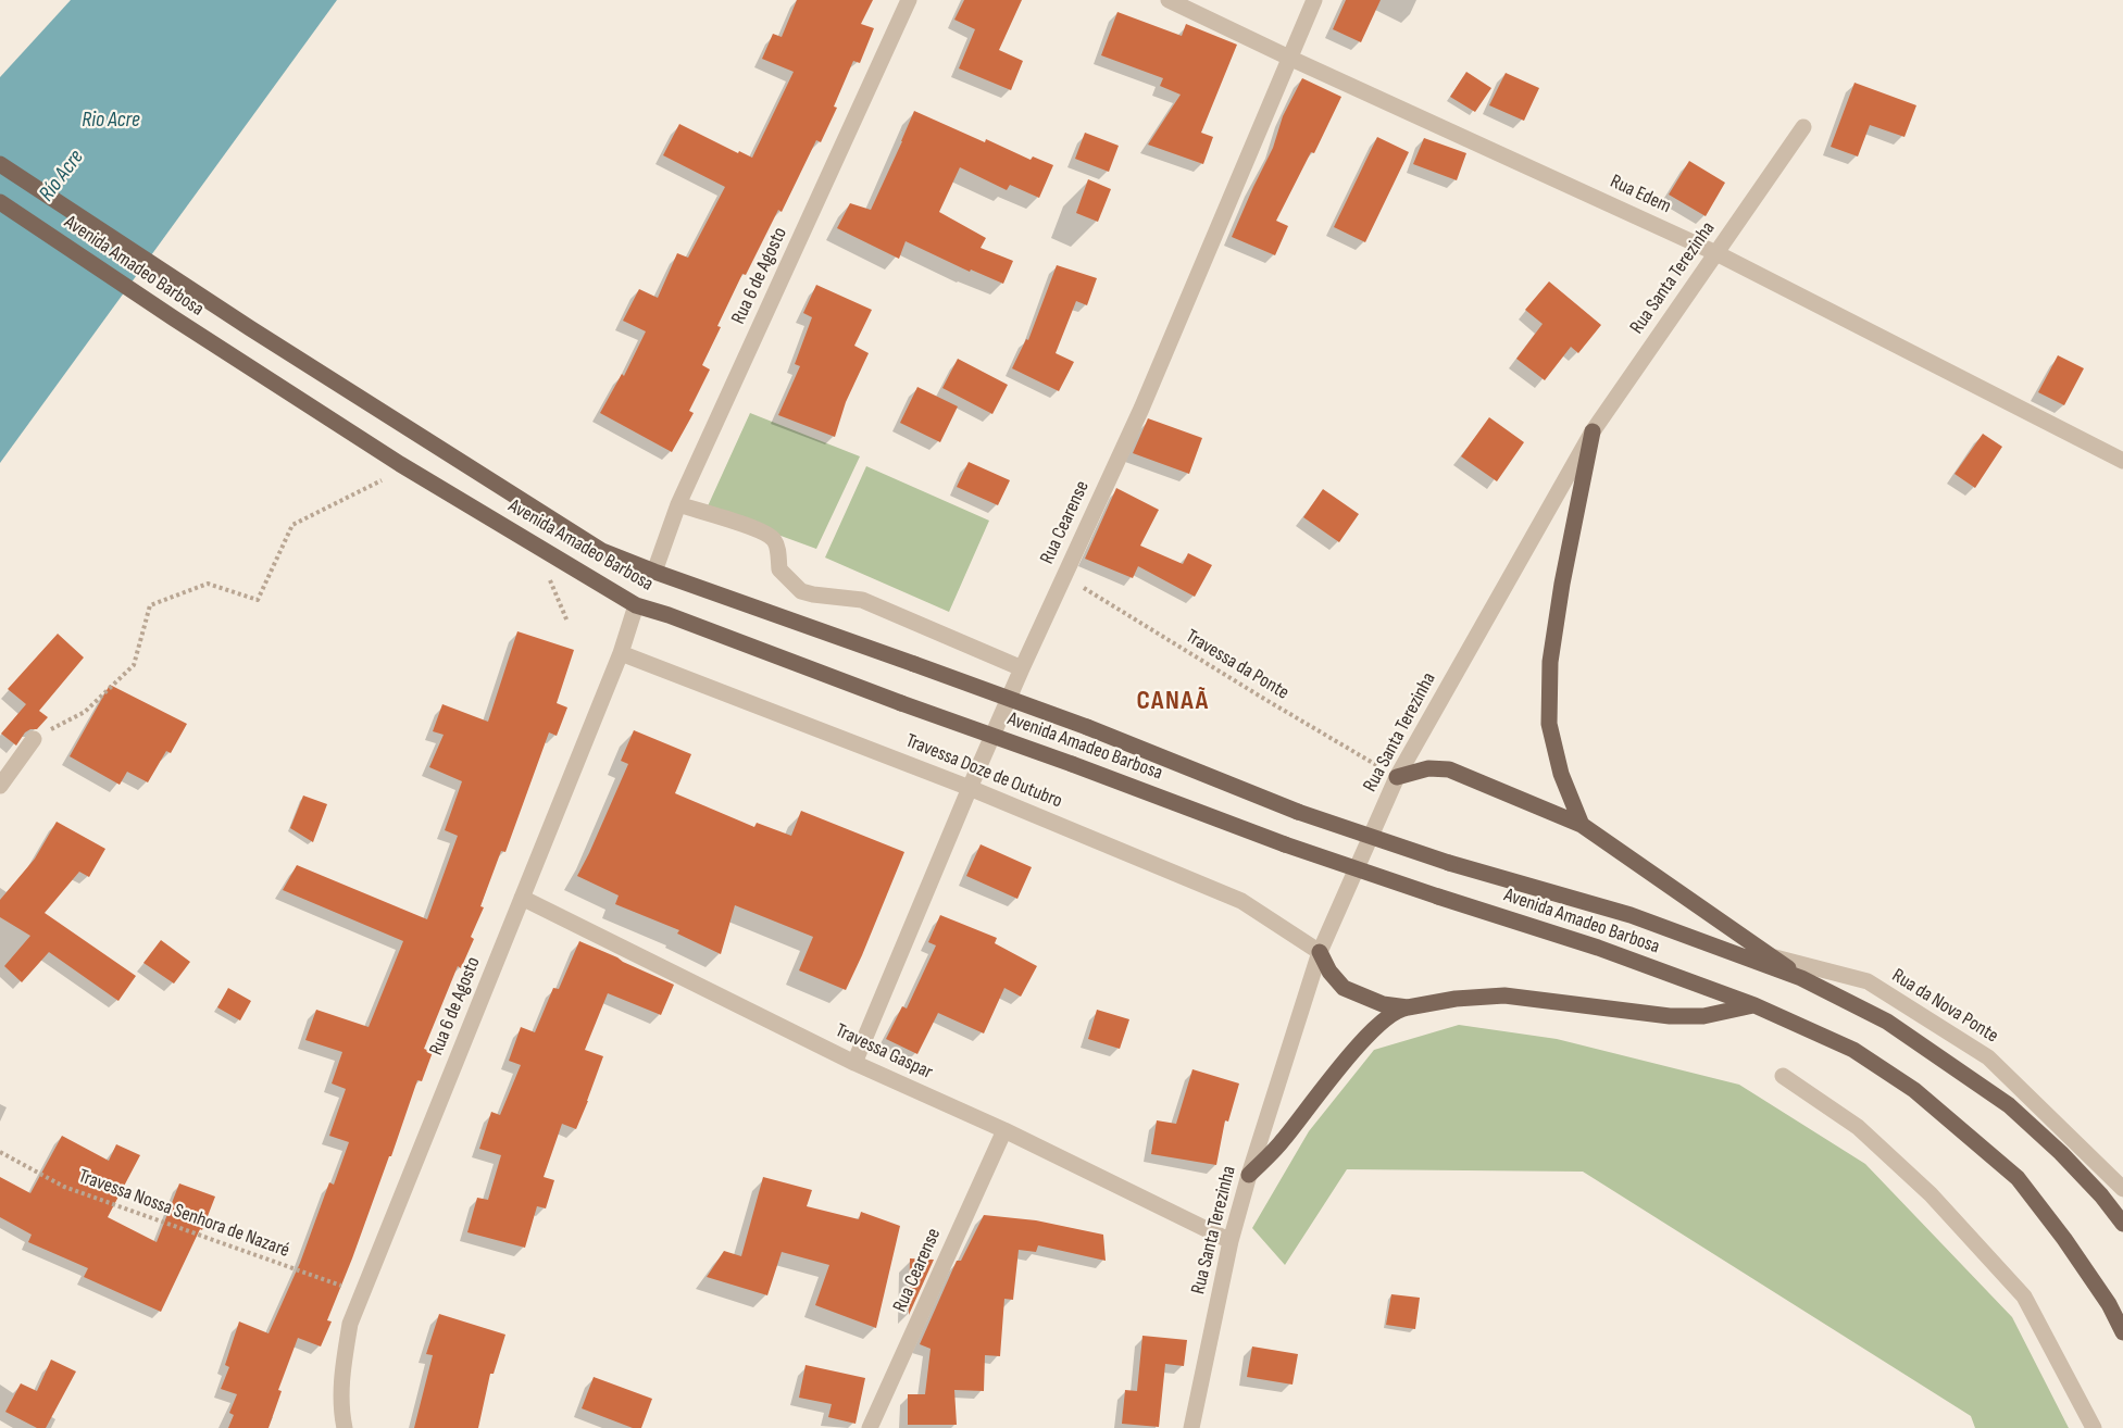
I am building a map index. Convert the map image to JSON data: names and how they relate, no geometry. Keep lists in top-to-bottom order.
{
  "streets": {
    "main road": ["Avenida Amadeo Barbosa"],
    "street": [
      "Rua Edem",
      "Rua 6 de Agosto",
      "Rua Santa Terezinha",
      "Rua Cearense",
      "Travessa Doze de Outubro",
      "Rua da Nova Ponte",
      "Travessa Gaspar"
    ],
    "path": ["Travessa da Ponte", "Travessa Nossa Senhora de Nazaré"]
  },
  "crossings": [
    ["Rua Edem", "Rua Santa Terezinha"],
    ["Rua Edem", "Rua Cearense"],
    ["Avenida Amadeo Barbosa", "Rua 6 de Agosto"],
    ["Rua 6 de Agosto", "Travessa Doze de Outubro"],
    ["Rua 6 de Agosto", "Travessa Gaspar"],
    ["Rua 6 de Agosto", "Travessa Nossa Senhora de Nazaré"],
    ["Rua Santa Terezinha", "Travessa da Ponte"],
    ["Rua Santa Terezinha", "Travessa Doze de Outubro"],
    ["Rua Santa Terezinha", "Travessa Gaspar"],
    ["Rua Cearense", "Travessa da Ponte"],
    ["Rua Cearense", "Travessa Doze de Outubro"],
    ["Rua Cearense", "Travessa Gaspar"]
  ],
  "districts": ["CANAÃ"],
  "water": ["Rio Acre", "Río Acre"]
}
